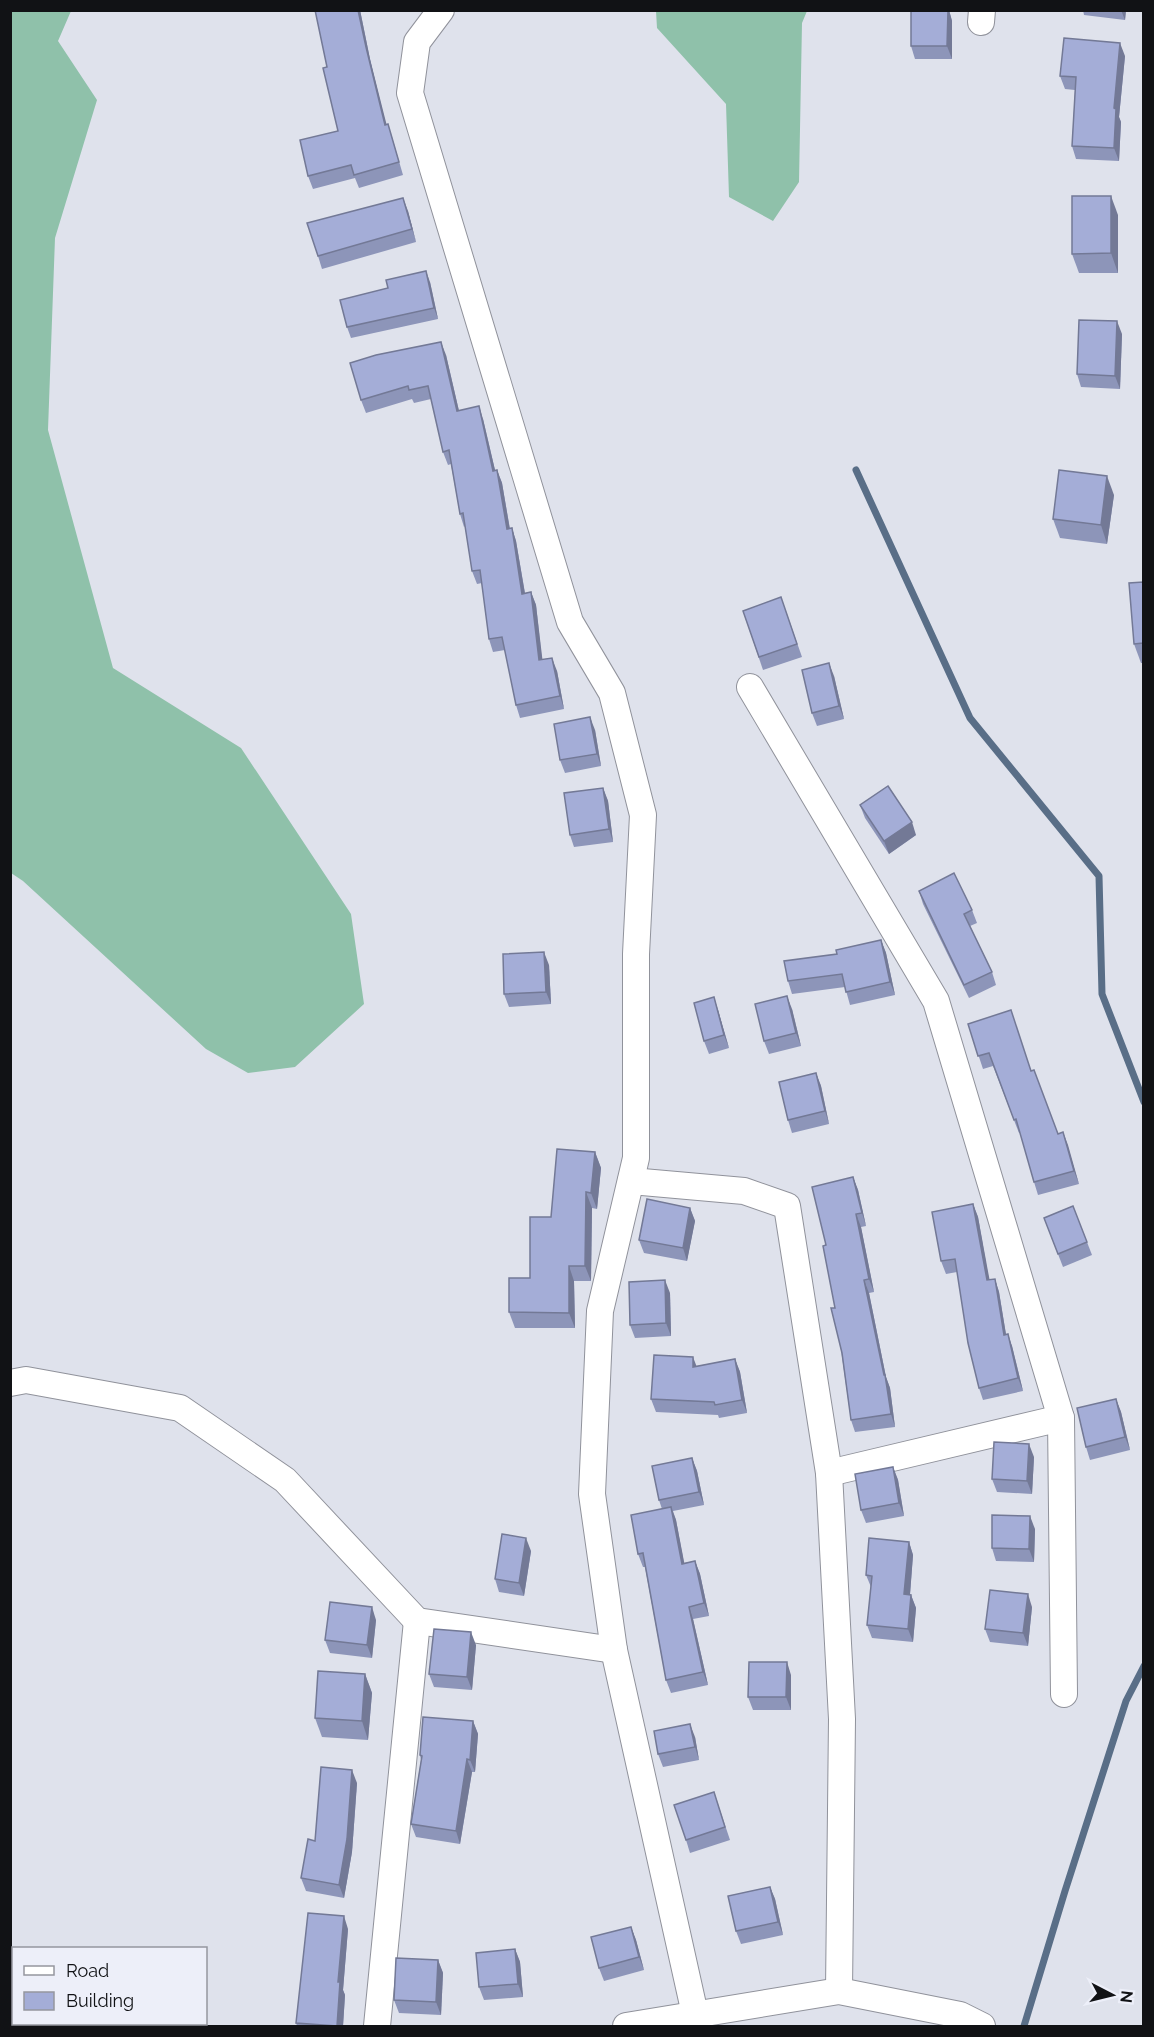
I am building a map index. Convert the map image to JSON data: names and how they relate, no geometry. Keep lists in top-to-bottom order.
{
  "legend": ["Road", "Building"],
  "north": "right"
}
